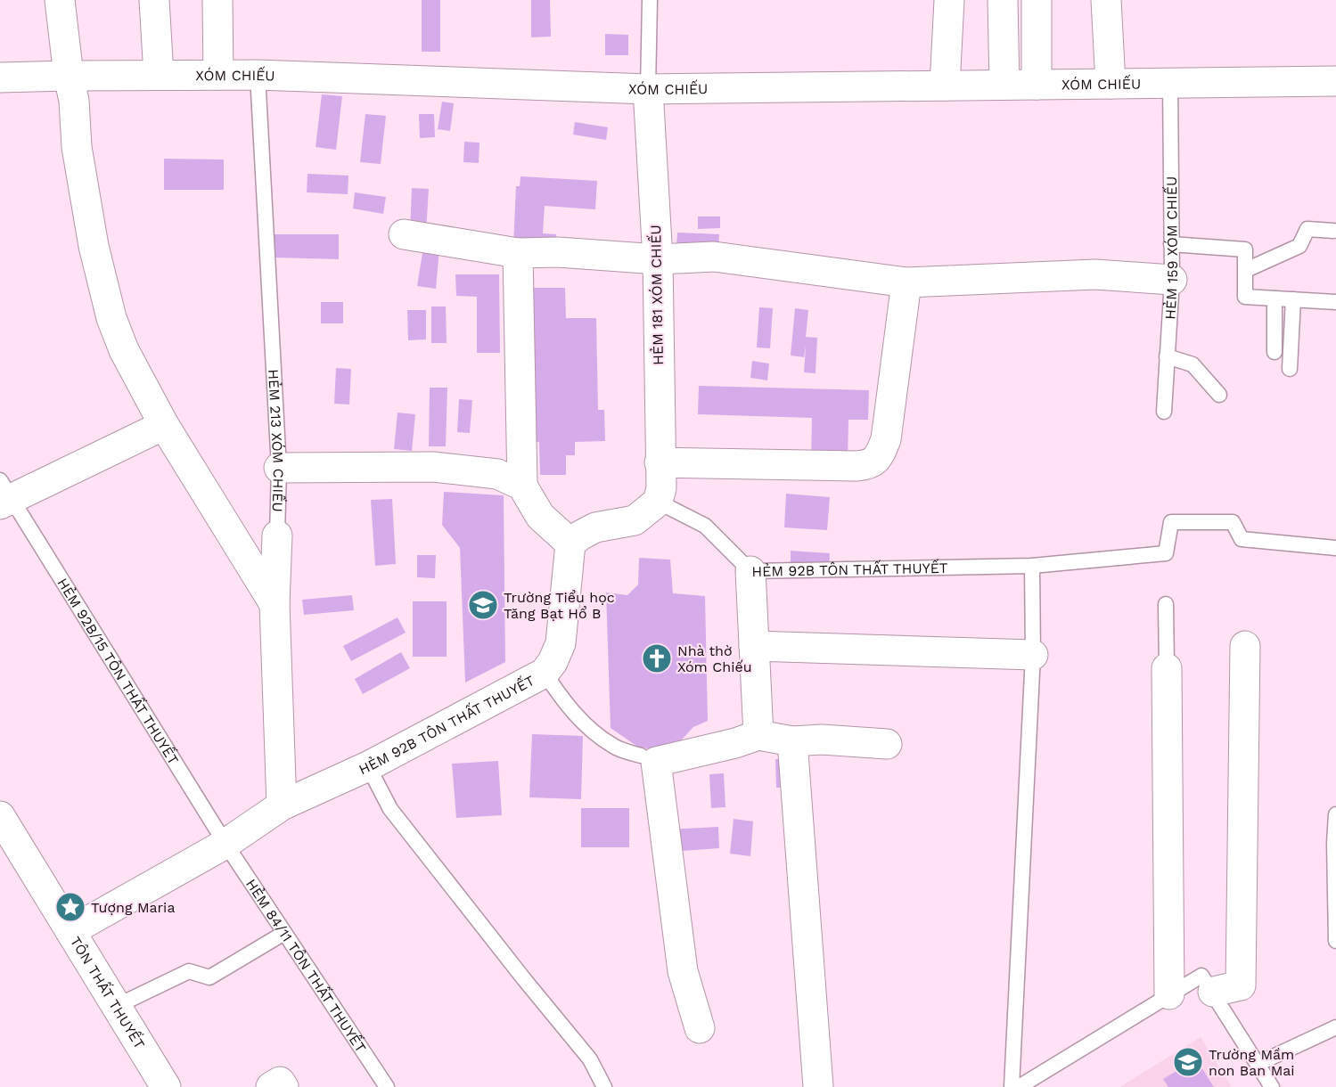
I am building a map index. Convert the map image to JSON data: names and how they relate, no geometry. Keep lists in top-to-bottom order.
{
  "streets": {
    "street": [
      "XÓM CHIẾU",
      "HẺM 181 XÓM CHIẾU",
      "HẺM 213 XÓM CHIẾU",
      "HẺM 92B TÔN THẤT THUYẾT",
      "TÔN THẤT THUYẾT"
    ],
    "lane": ["HẺM 159 XÓM CHIẾU", "HẺM 92B/15 TÔN THẤT THUYẾT", "HẺM 84/11 TÔN THẤT THUYẾT"]
  },
  "crossings": [
    ["XÓM CHIẾU", "HẺM 159 XÓM CHIẾU"],
    ["XÓM CHIẾU", "HẺM 181 XÓM CHIẾU"],
    ["XÓM CHIẾU", "HẺM 213 XÓM CHIẾU"],
    ["HẺM 181 XÓM CHIẾU", "HẺM 92B TÔN THẤT THUYẾT"],
    ["HẺM 213 XÓM CHIẾU", "HẺM 92B TÔN THẤT THUYẾT"],
    ["HẺM 92B TÔN THẤT THUYẾT", "HẺM 92B/15 TÔN THẤT THUYẾT"],
    ["HẺM 92B TÔN THẤT THUYẾT", "HẺM 84/11 TÔN THẤT THUYẾT"],
    ["HẺM 92B TÔN THẤT THUYẾT", "TÔN THẤT THUYẾT"],
    ["HẺM 92B/15 TÔN THẤT THUYẾT", "HẺM 84/11 TÔN THẤT THUYẾT"]
  ],
  "places": {
    "school or university": ["Trường Tiểu học Tăng Bạt Hổ B", "Trường Mầm non Ban Mai"],
    "church": ["Nhà thờ Xóm Chiếu"],
    "place": ["Tượng Maria"]
  }
}
